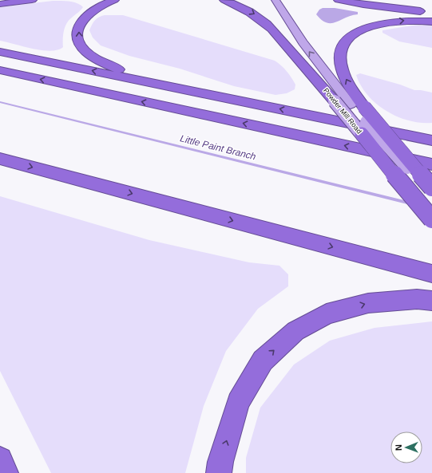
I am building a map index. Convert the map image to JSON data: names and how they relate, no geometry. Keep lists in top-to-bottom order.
{
  "streets": {
    "main road": ["Powder Mill Road"]
  },
  "water": ["Little Paint Branch"],
  "north": "left"
}
